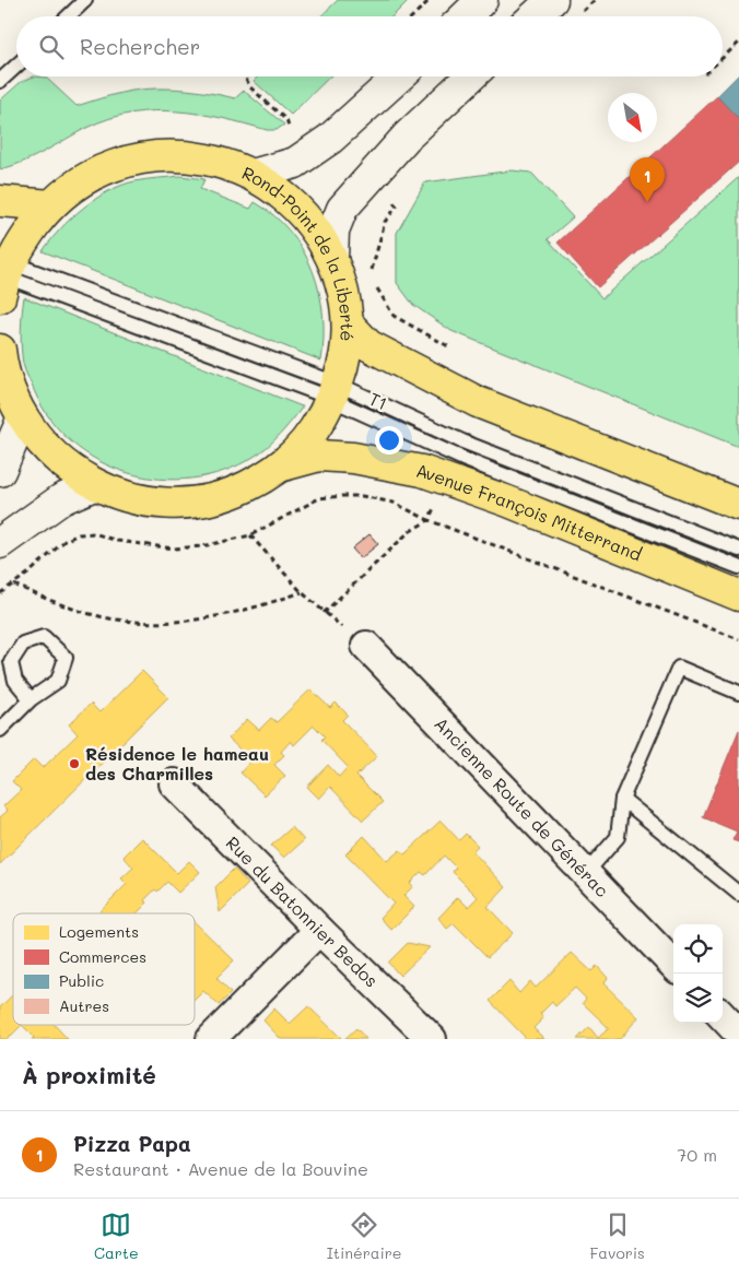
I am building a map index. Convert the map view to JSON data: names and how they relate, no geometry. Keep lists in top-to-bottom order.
{
  "streets": {
    "main road": ["Rond-Point de la Liberté", "Avenue François Mitterrand"],
    "street": ["Ancienne Route de Générac", "Rue du Batonnier Bedos"],
    "lane": ["T1"]
  },
  "crossings": [
    ["Rond-Point de la Liberté", "T1"],
    ["Rond-Point de la Liberté", "Avenue François Mitterrand"]
  ],
  "places": ["Résidence le hameau des Charmilles"],
  "legend": [
    "Logements",
    "Commerces",
    "Public",
    "Autres"
  ],
  "north": "bottom right",
  "page": {
    "search": "Rechercher",
    "pins": "1",
    "heading": "À proximité",
    "list": [
      {
        "mark": "1",
        "name": "Pizza Papa",
        "note": "Restaurant · Avenue de la Bouvine",
        "value": "70 m"
      }
    ],
    "nav": ["Carte", "Itinéraire", "Favoris"]
  }
}
